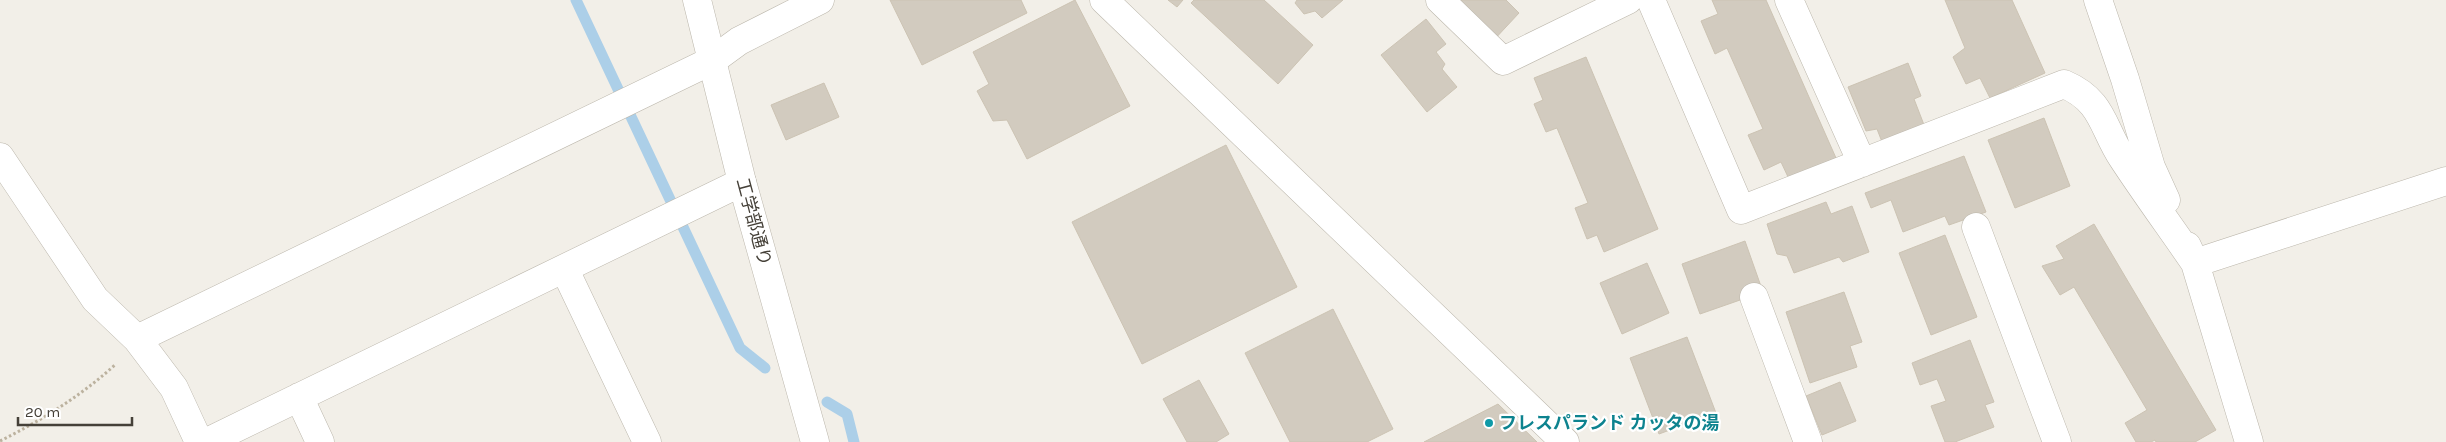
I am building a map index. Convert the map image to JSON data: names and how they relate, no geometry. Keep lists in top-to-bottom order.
{
  "streets": {
    "street": ["工学部通り"]
  },
  "places": ["フレスパランド カッタの湯"],
  "scale_bar": "20 m"
}
